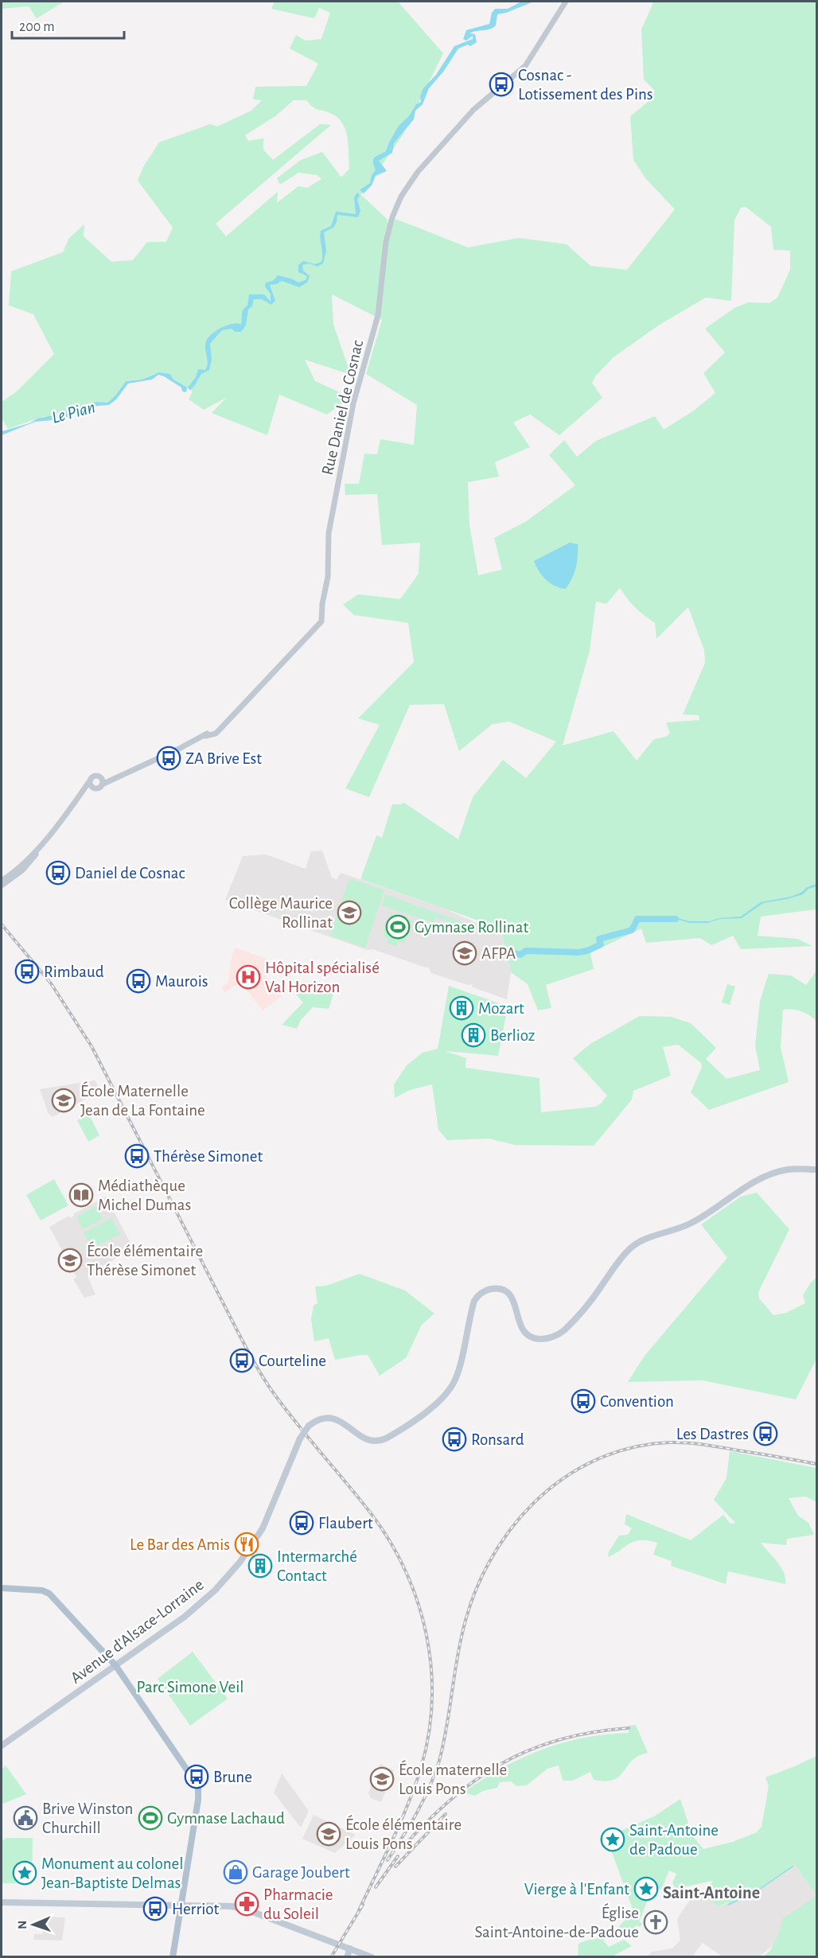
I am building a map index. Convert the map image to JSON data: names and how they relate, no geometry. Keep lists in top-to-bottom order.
{
  "streets": {
    "main road": ["Avenue d'Alsace-Lorraine"],
    "street": ["Rue Daniel de Cosnac"]
  },
  "districts": ["Saint-Antoine"],
  "water": ["Le Pian"],
  "parks": ["Parc Simone Veil"],
  "places": {
    "bus stop": [
      "Cosnac - Lotissement des Pins",
      "ZA Brive Est",
      "Daniel de Cosnac",
      "Rimbaud",
      "Maurois",
      "Thérèse Simonet",
      "Courteline",
      "Convention",
      "Les Dastres",
      "Ronsard",
      "Flaubert",
      "Brune",
      "Herriot"
    ],
    "school or university": [
      "Collège Maurice Rollinat",
      "AFPA",
      "École Maternelle Jean de La Fontaine",
      "École élémentaire Thérèse Simonet",
      "École maternelle Louis Pons",
      "École élémentaire Louis Pons"
    ],
    "sports": ["Gymnase Rollinat", "Gymnase Lachaud"],
    "hospital": ["Hôpital spécialisé Val Horizon"],
    "building": ["Mozart", "Berlioz", "Intermarché Contact"],
    "library": ["Médiathèque Michel Dumas"],
    "restaurant": ["Le Bar des Amis"],
    "public building": ["Brive Winston Churchill"],
    "place": ["Saint-Antoine de Padoue", "Monument au colonel Jean-Baptiste Delmas", "Vierge à l'Enfant"],
    "shop": ["Garage Joubert"],
    "pharmacy": ["Pharmacie du Soleil"],
    "church": ["Église Saint-Antoine-de-Padoue"]
  },
  "scale_bar": "200 m",
  "north": "left"
}
